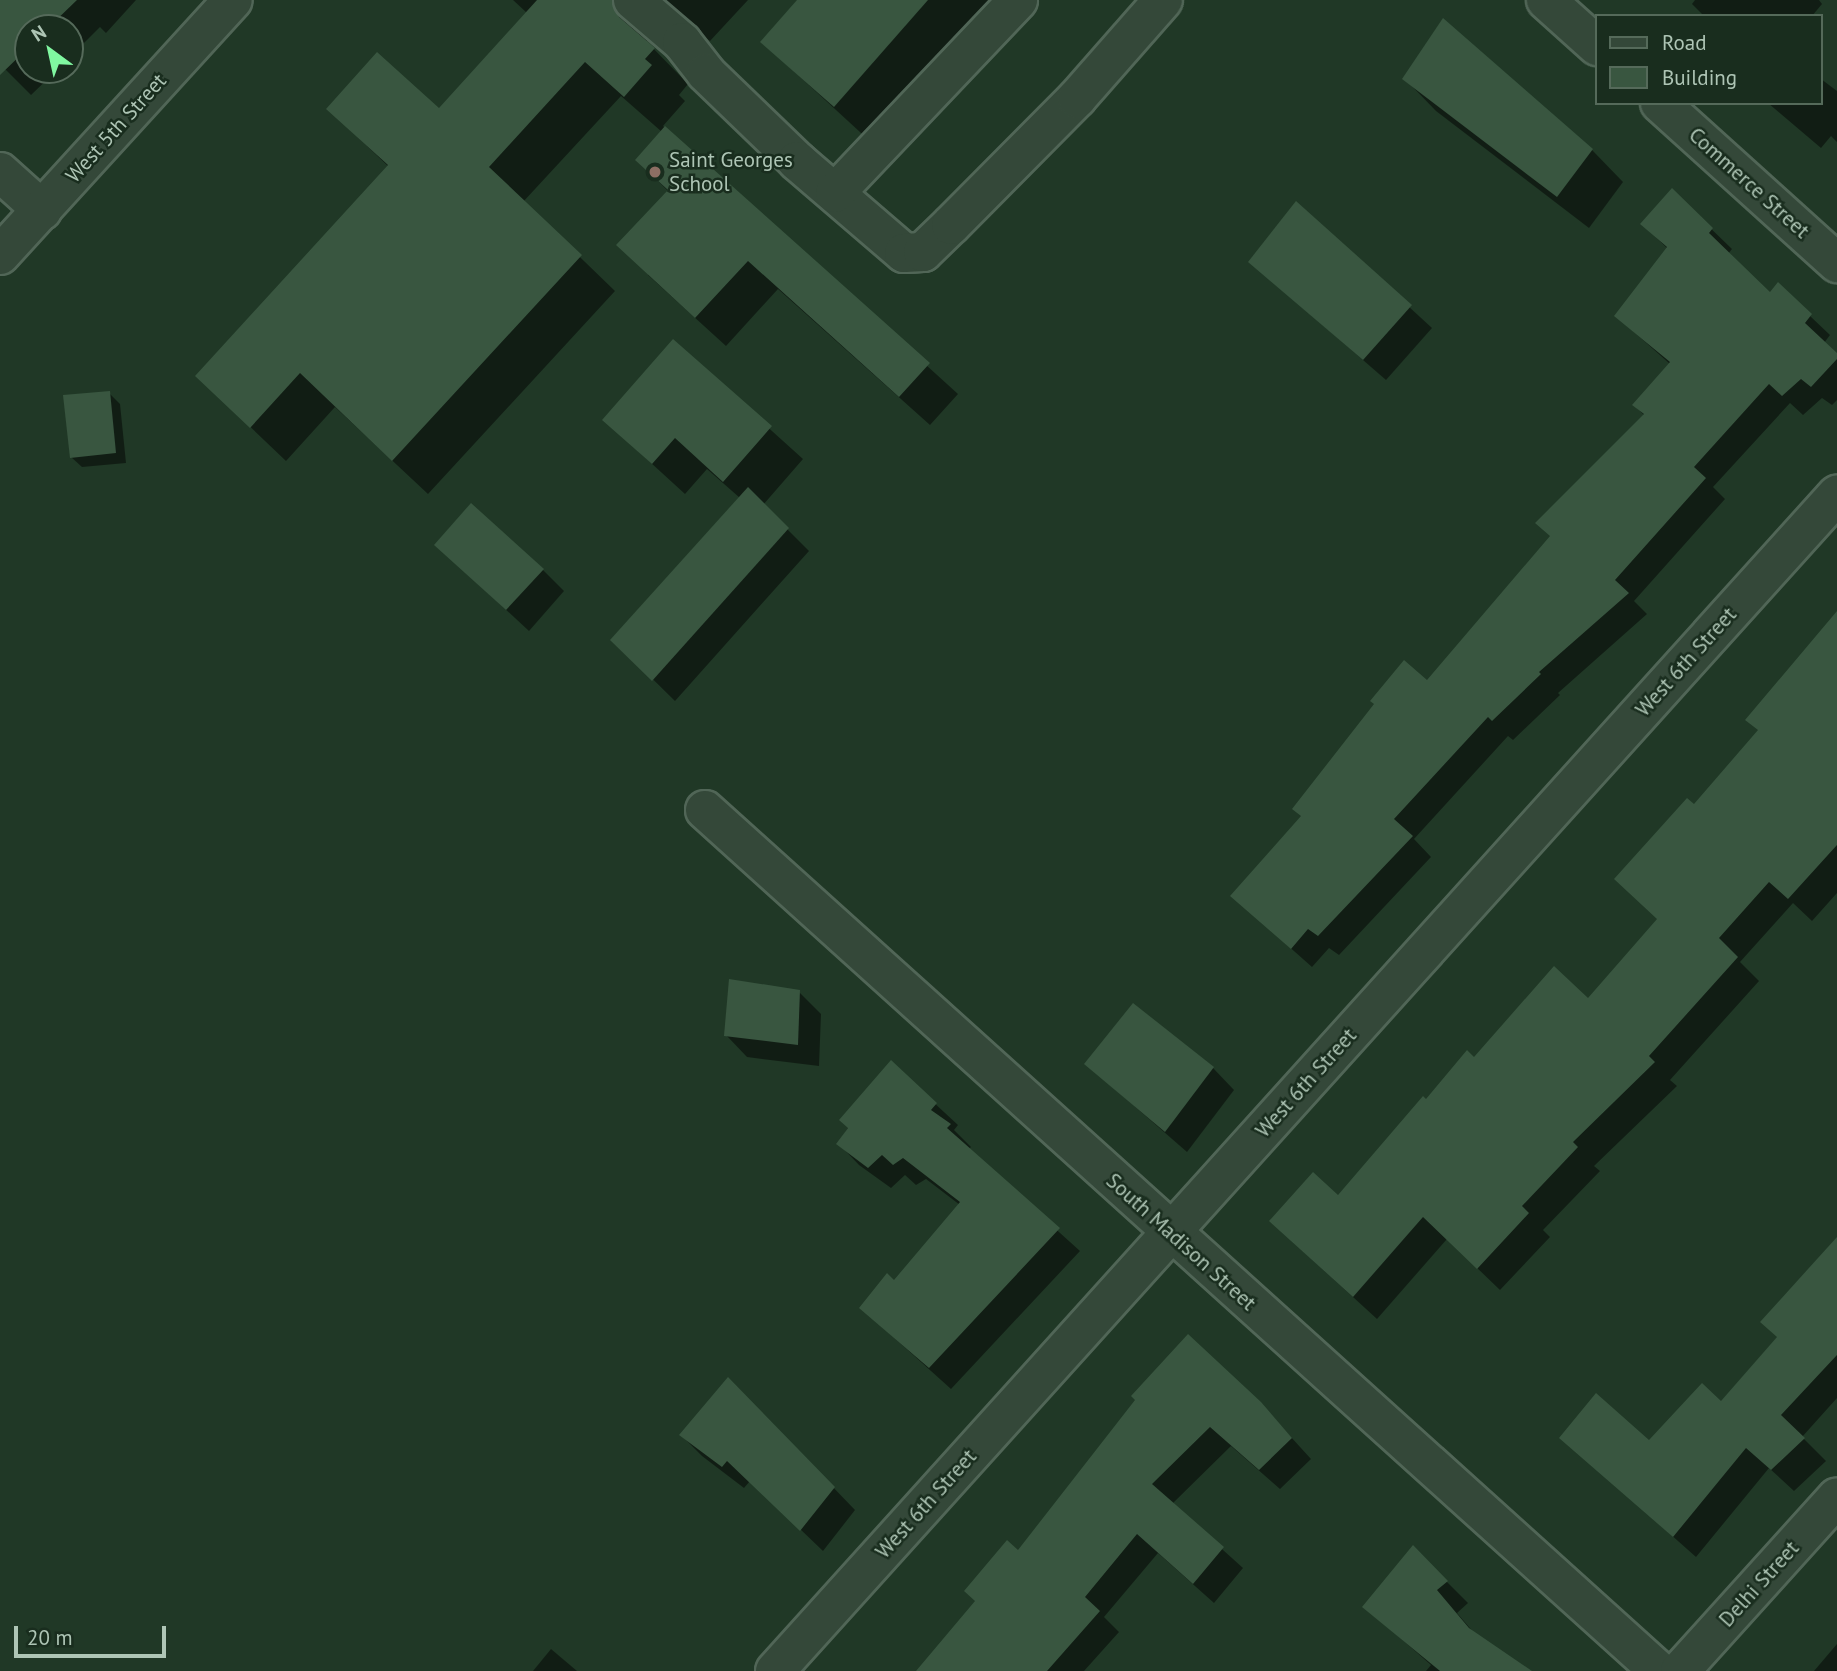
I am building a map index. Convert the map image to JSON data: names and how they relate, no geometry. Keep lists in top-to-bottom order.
{
  "streets": {
    "street": [
      "West 5th Street",
      "Commerce Street",
      "West 6th Street",
      "South Madison Street",
      "Delhi Street"
    ]
  },
  "crossings": [
    ["West 6th Street", "South Madison Street"]
  ],
  "places": ["Saint Georges School"],
  "legend": ["Road", "Building"],
  "scale_bar": "20 m",
  "north": "top left"
}
